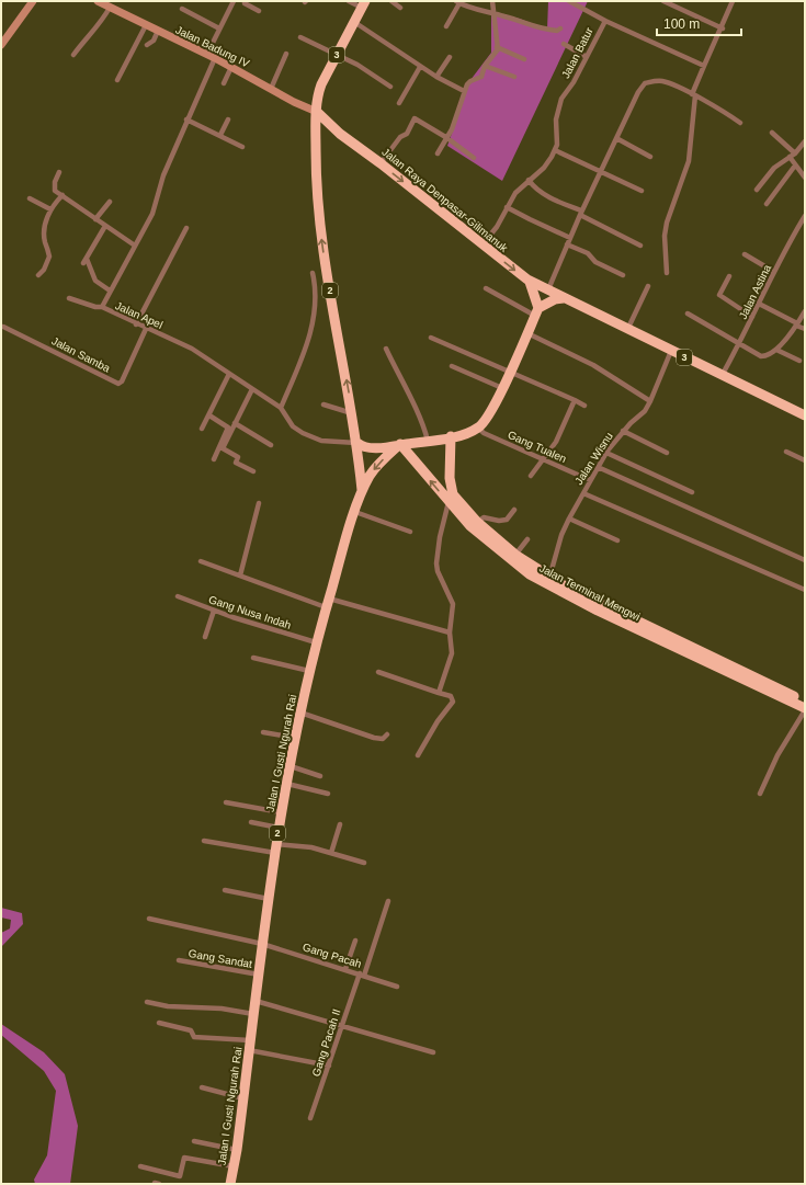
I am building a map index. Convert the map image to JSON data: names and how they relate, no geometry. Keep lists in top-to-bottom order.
{
  "streets": {
    "highway": [
      "3",
      "Jalan Raya Denpasar-Gilimanuk",
      "2",
      "Jalan Terminal Mengwi",
      "Jalan I Gusti Ngurah Rai"
    ],
    "street": [
      "Jalan Badung IV",
      "Jalan Batur",
      "Jalan Astina",
      "Jalan Apel",
      "Jalan Samba",
      "Gang Tualen",
      "Jalan Wisnu",
      "Gang Nusa Indah",
      "Gang Pacah",
      "Gang Sandat",
      "Gang Pacah II"
    ]
  },
  "crossings": [
    ["Jalan Badung IV", "3"],
    ["Jalan Badung IV", "Jalan Raya Denpasar-Gilimanuk"],
    ["Jalan Badung IV", "Jalan Apel"],
    ["3", "Jalan Raya Denpasar-Gilimanuk"],
    ["3", "2"],
    ["Jalan Raya Denpasar-Gilimanuk", "Jalan Astina"],
    ["Jalan Raya Denpasar-Gilimanuk", "Jalan Wisnu"],
    ["2", "Jalan Apel"],
    ["2", "Jalan Terminal Mengwi"],
    ["2", "Jalan I Gusti Ngurah Rai"],
    ["Jalan Apel", "Jalan Samba"],
    ["Gang Tualen", "Jalan Wisnu"],
    ["Jalan Wisnu", "Jalan Terminal Mengwi"],
    ["Gang Nusa Indah", "Jalan I Gusti Ngurah Rai"],
    ["Jalan I Gusti Ngurah Rai", "Gang Pacah"],
    ["Jalan I Gusti Ngurah Rai", "Gang Sandat"],
    ["Gang Pacah", "Gang Pacah II"]
  ],
  "scale_bar": "100 m"
}
